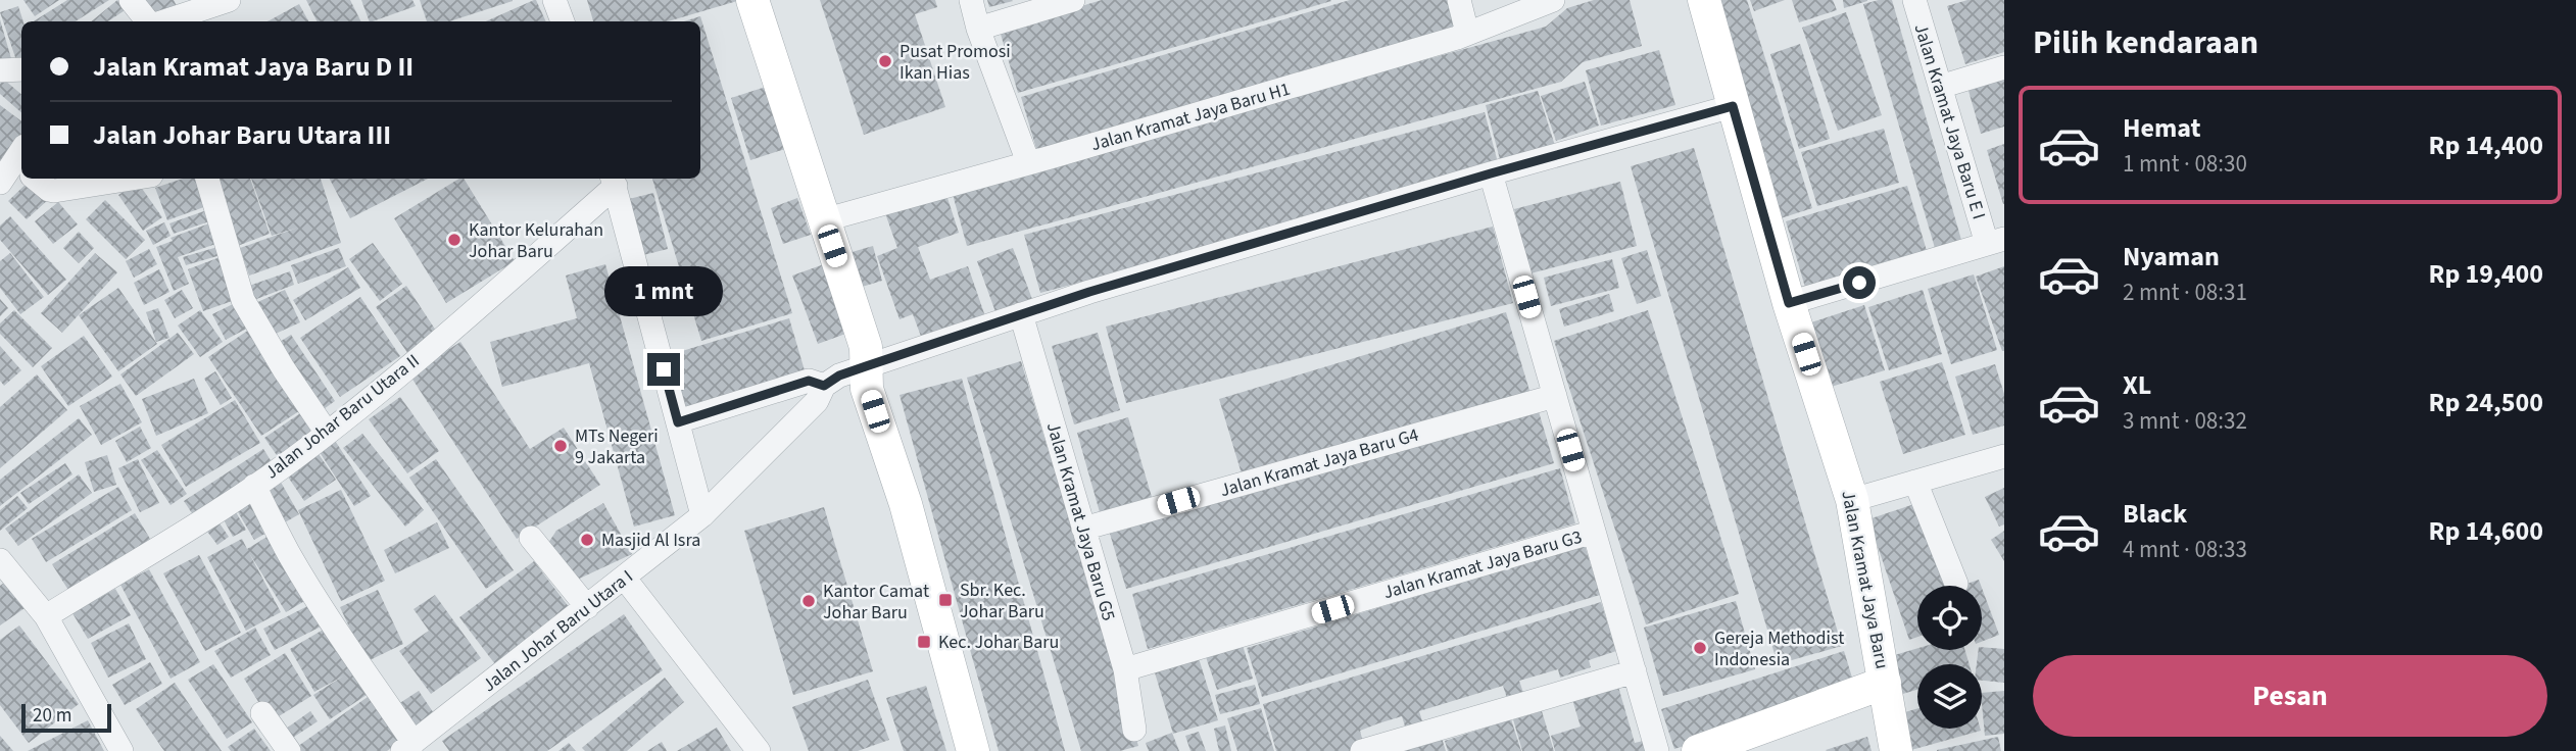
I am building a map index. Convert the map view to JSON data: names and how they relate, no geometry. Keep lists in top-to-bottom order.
{
  "streets": {
    "street": [
      "Jalan Kramat Jaya Baru H1",
      "Jalan Kramat Jaya Baru E I",
      "Jalan Johar Baru Utara II",
      "Jalan Kramat Jaya Baru G4",
      "Jalan Kramat Jaya Baru G5",
      "Jalan Kramat Jaya Baru G3",
      "Jalan Kramat Jaya Baru",
      "Jalan Johar Baru Utara I"
    ]
  },
  "crossings": [
    ["Jalan Kramat Jaya Baru G4", "Jalan Kramat Jaya Baru G5"],
    ["Jalan Kramat Jaya Baru G5", "Jalan Kramat Jaya Baru G3"]
  ],
  "places": {
    "other": [
      "Pusat Promosi Ikan Hias",
      "Kantor Kelurahan Johar Baru",
      "MTs Negeri 9 Jakarta",
      "Masjid Al Isra",
      "Kantor Camat Johar Baru",
      "Gereja Methodist Indonesia"
    ],
    "transit": ["Sbr. Kec. Johar Baru", "Kec. Johar Baru"]
  },
  "scale_bar": "20 m",
  "page": {
    "heading": "Pilih kendaraan",
    "banner": ["Jalan Kramat Jaya Baru D II", "Jalan Johar Baru Utara III"],
    "list": [
      {
        "name": "Hemat",
        "note": "1 mnt · 08:30",
        "value": "Rp 14,400"
      },
      {
        "name": "Nyaman",
        "note": "2 mnt · 08:31",
        "value": "Rp 19,400"
      },
      {
        "name": "XL",
        "note": "3 mnt · 08:32",
        "value": "Rp 24,500"
      },
      {
        "name": "Black",
        "note": "4 mnt · 08:33",
        "value": "Rp 14,600"
      }
    ],
    "bubble": "1 mnt",
    "buttons": "Pesan",
    "scale": "20 m"
  }
}
